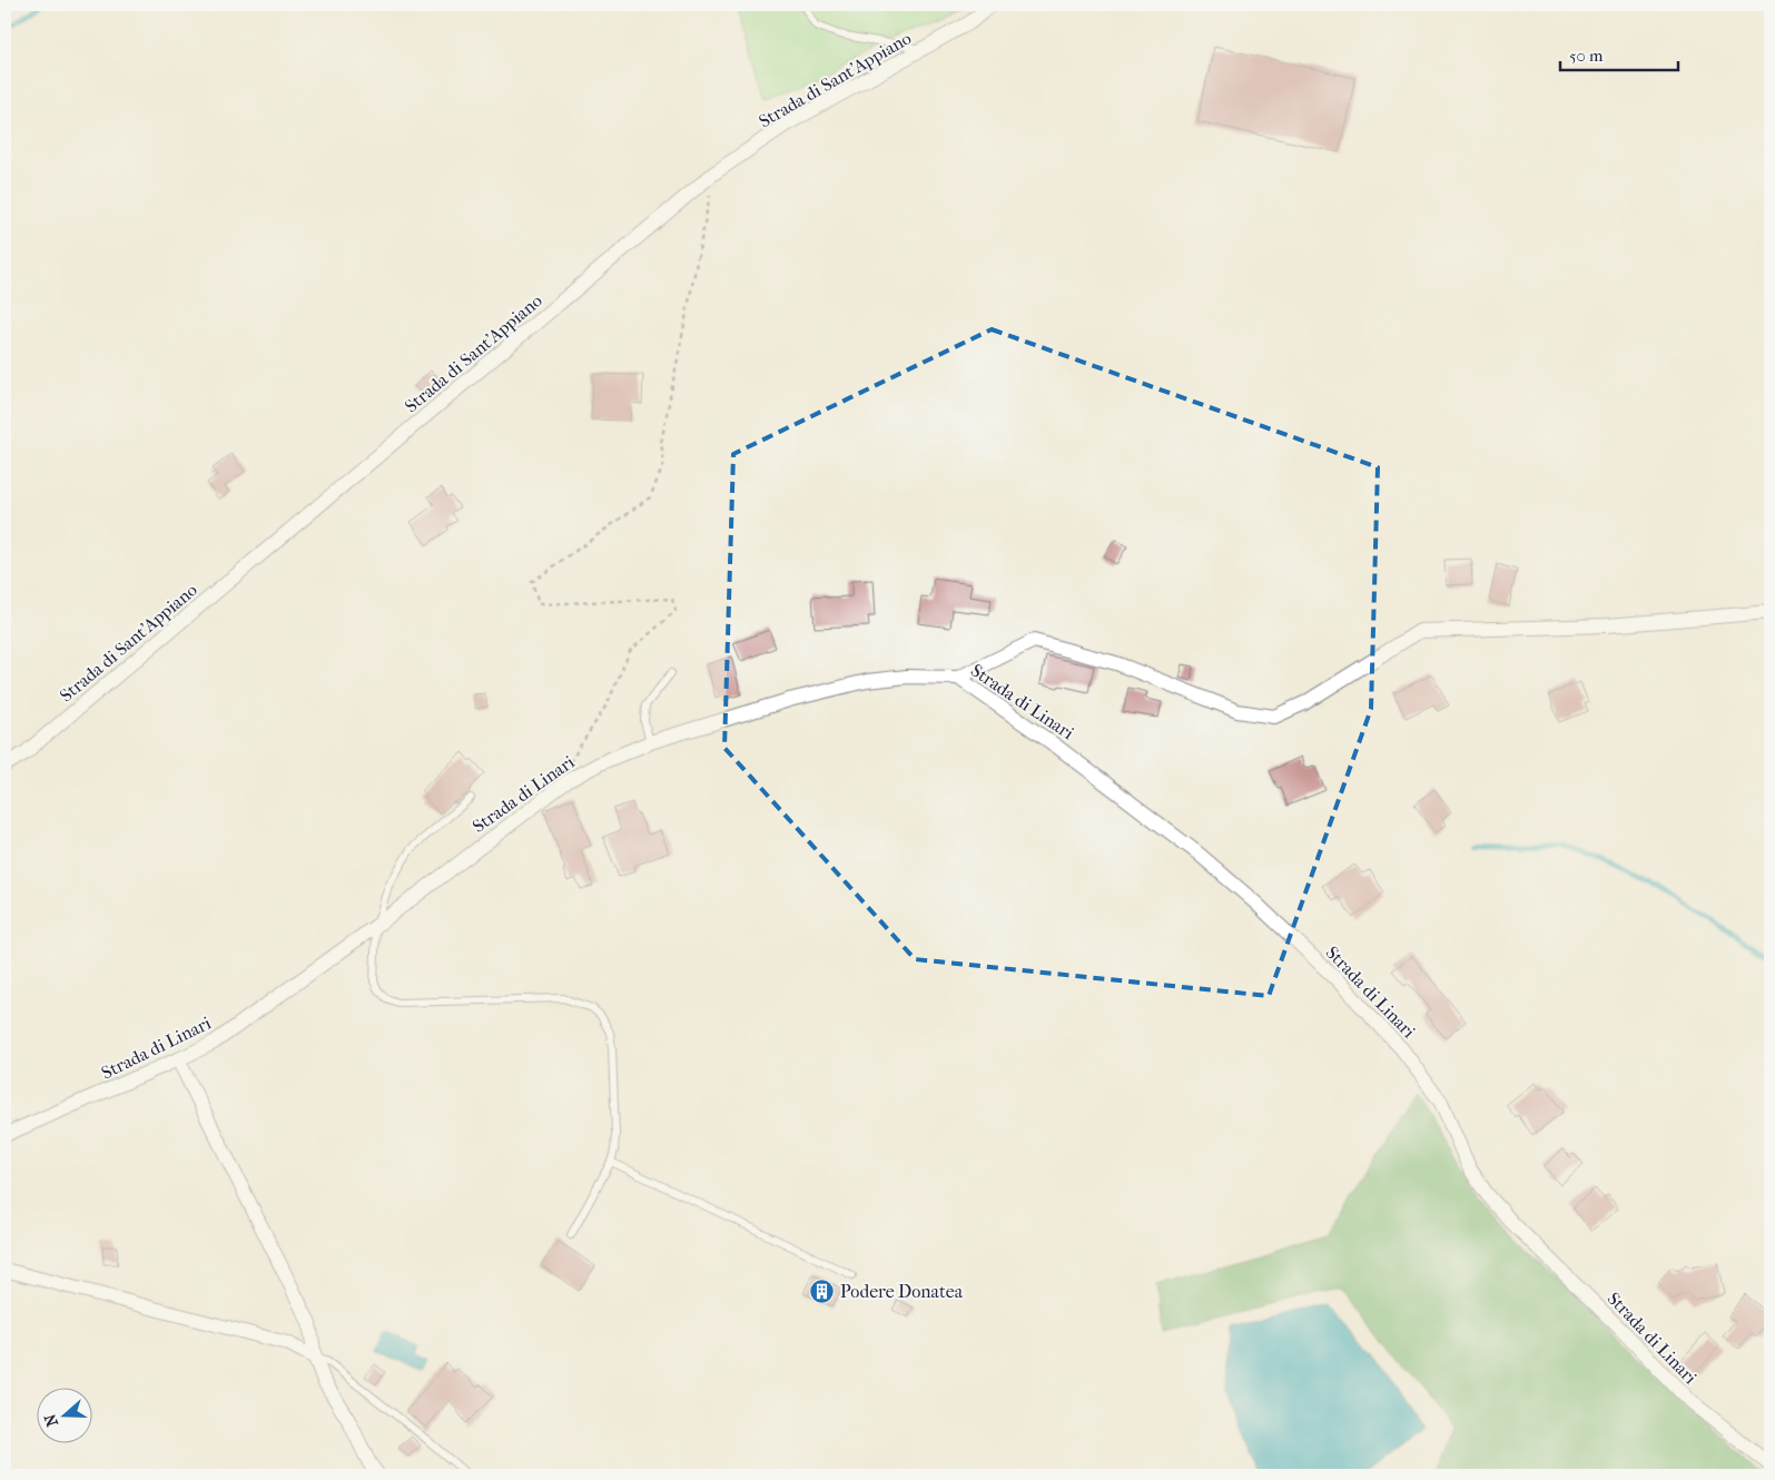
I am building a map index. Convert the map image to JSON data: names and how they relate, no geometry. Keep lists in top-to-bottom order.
{
  "streets": {
    "street": ["Strada di Sant'Appiano", "Strada di Linari"]
  },
  "places": {
    "building": ["Podere Donatea"]
  },
  "scale_bar": "50 m",
  "north": "left"
}
